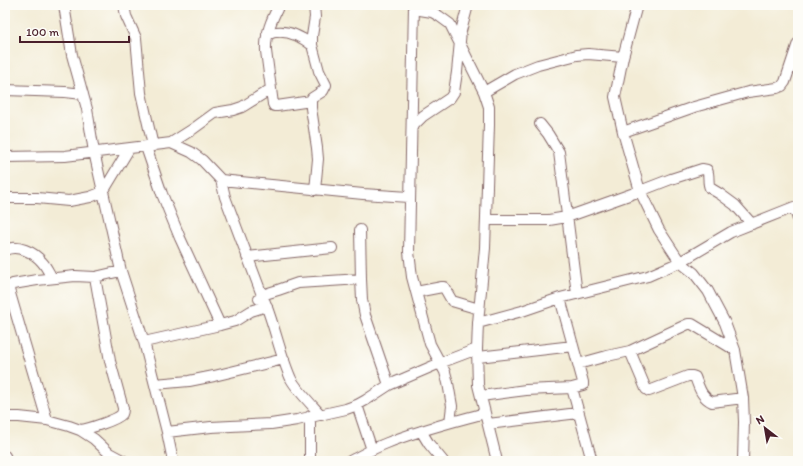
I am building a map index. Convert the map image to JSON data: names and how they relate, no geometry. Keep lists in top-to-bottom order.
{
  "scale_bar": "100 m",
  "north": "top left"
}
